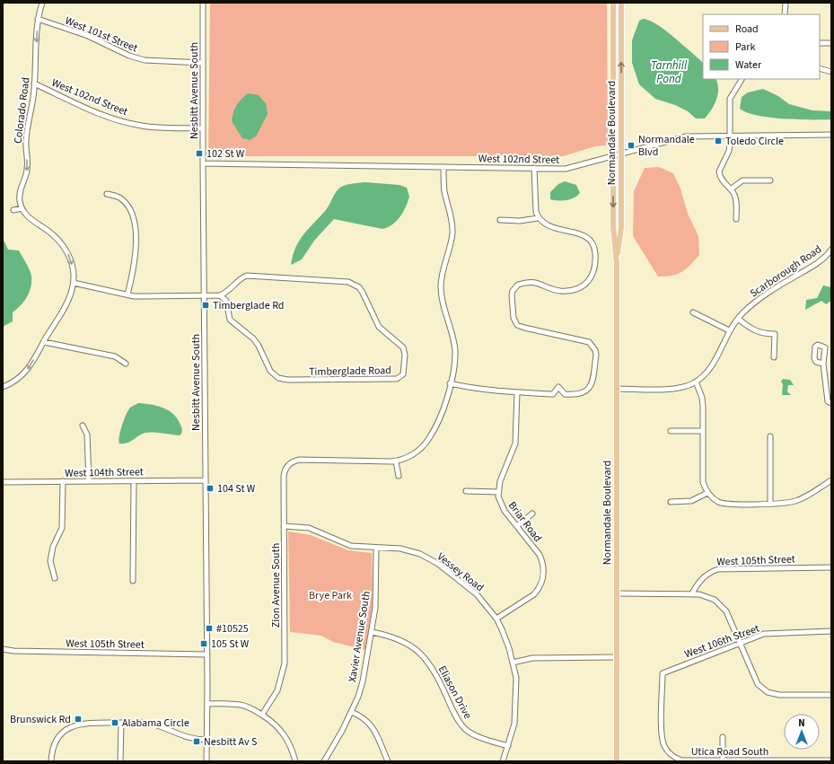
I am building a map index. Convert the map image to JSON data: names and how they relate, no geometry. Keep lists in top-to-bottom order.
{
  "streets": {
    "main road": ["Normandale Boulevard"],
    "street": [
      "West 101st Street",
      "Nesbitt Avenue South",
      "West 102nd Street",
      "Colorado Road",
      "Scarborough Road",
      "Timberglade Road",
      "West 104th Street",
      "Briar Road",
      "West 105th Street",
      "Vessey Road",
      "Zion Avenue South",
      "Xavier Avenue South",
      "West 106th Street",
      "Eliason Drive",
      "Utica Road South"
    ]
  },
  "crossings": [
    ["West 101st Street", "Nesbitt Avenue South"],
    ["West 101st Street", "Colorado Road"],
    ["Nesbitt Avenue South", "West 102nd Street"],
    ["Nesbitt Avenue South", "West 104th Street"],
    ["Nesbitt Avenue South", "West 105th Street"],
    ["West 102nd Street", "Colorado Road"],
    ["West 102nd Street", "Normandale Boulevard"],
    ["Normandale Boulevard", "Scarborough Road"],
    ["Briar Road", "Vessey Road"],
    ["Vessey Road", "Zion Avenue South"],
    ["Vessey Road", "Xavier Avenue South"],
    ["Vessey Road", "Eliason Drive"],
    ["Xavier Avenue South", "Eliason Drive"],
    ["West 106th Street", "Utica Road South"]
  ],
  "one_way": ["Colorado Road"],
  "water": ["Tarnhill Pond"],
  "parks": ["Brye Park"],
  "places": {
    "transit": [
      "Toledo Circle",
      "Normandale Blvd",
      "102 St W",
      "Timberglade Rd",
      "104 St W",
      "#10525",
      "105 St W",
      "Brunswick Rd",
      "Alabama Circle",
      "Nesbitt Av S"
    ]
  },
  "legend": ["Road", "Park", "Water"],
  "north": "top"
}
